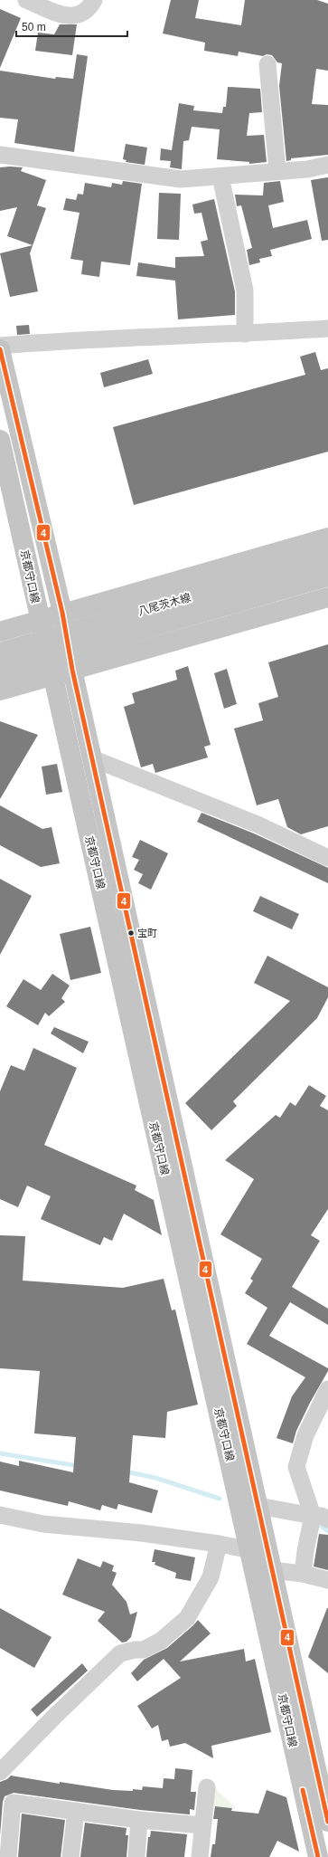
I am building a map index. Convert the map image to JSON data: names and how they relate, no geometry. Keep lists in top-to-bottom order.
{
  "streets": {
    "main road": ["京都守口線", "八尾茨木線"]
  },
  "places": ["宝町"],
  "lines": ["transit line 4"],
  "scale_bar": "50 m"
}
